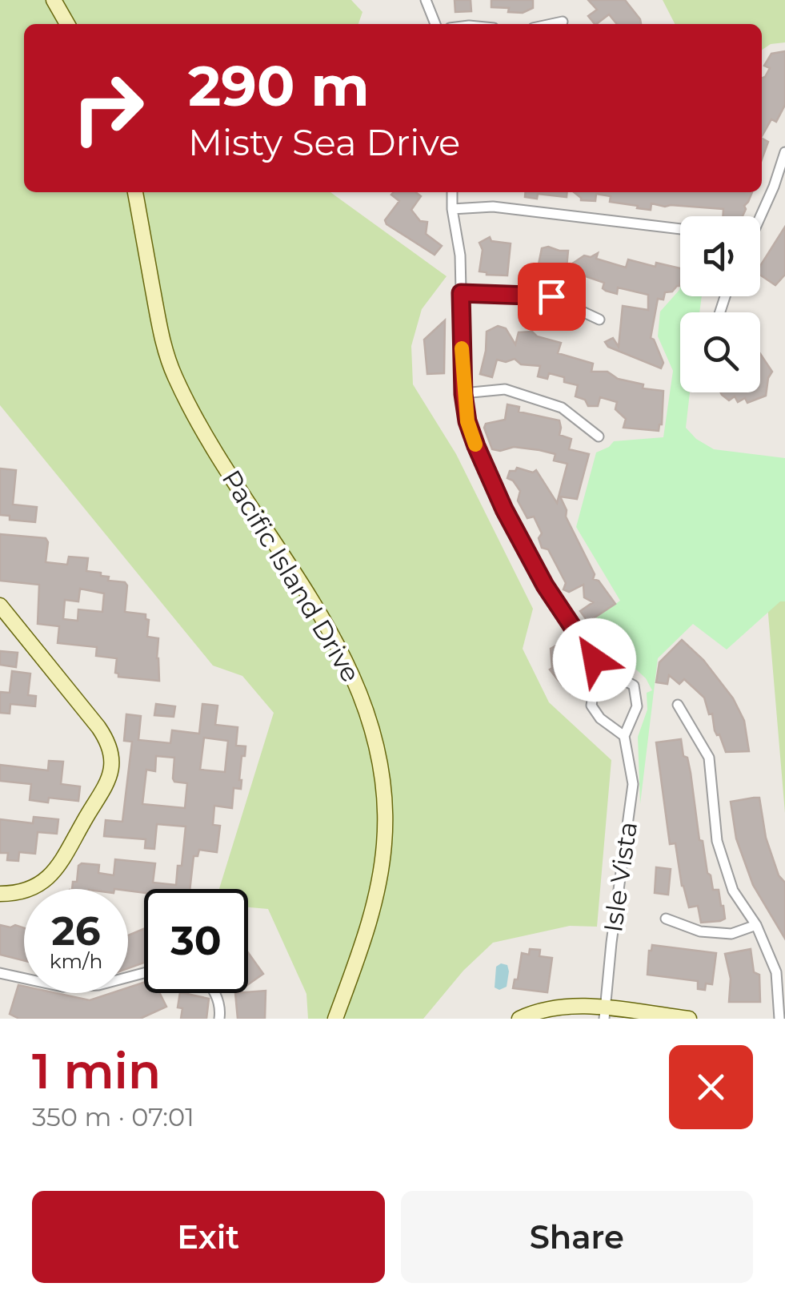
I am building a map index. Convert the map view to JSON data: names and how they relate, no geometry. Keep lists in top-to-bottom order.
{
  "streets": {
    "main road": ["Pacific Island Drive"],
    "street": ["Isle Vista"]
  },
  "page": {
    "turn": ["290 m", "Misty Sea Drive"],
    "speed": "26 km/h",
    "limit": "30",
    "heading": ["1 min", "350 m · 07:01"],
    "buttons": ["Exit", "Share"]
  }
}
